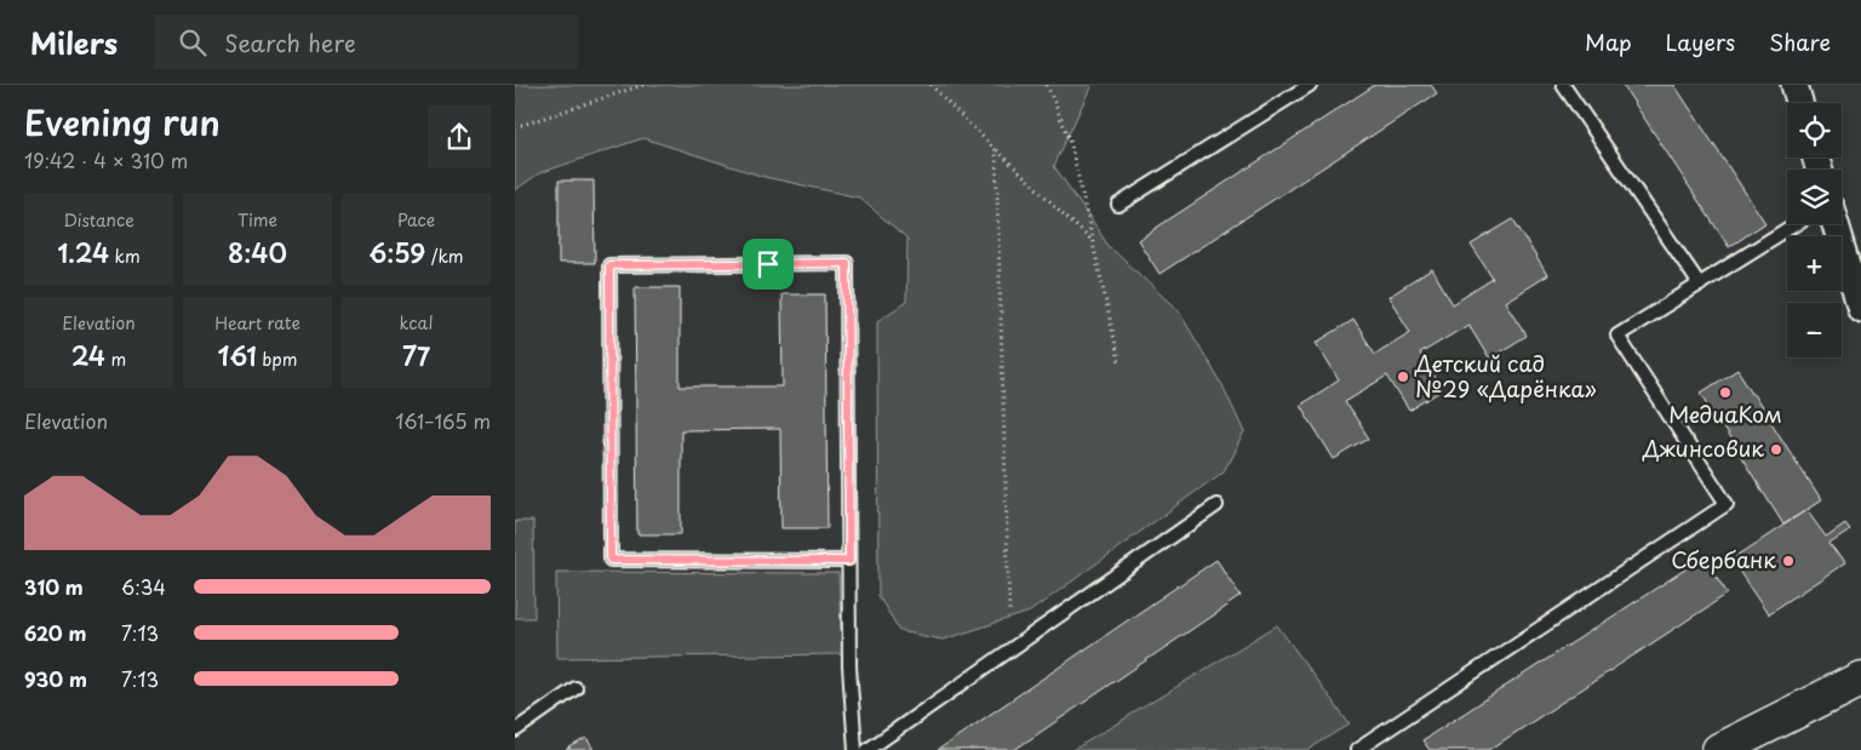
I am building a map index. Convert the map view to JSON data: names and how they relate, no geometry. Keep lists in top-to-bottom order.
{
  "places": [
    "Детский сад №29 «Дарёнка»",
    "МедиаКом",
    "Джинсовик",
    "Сбербанк"
  ],
  "page": {
    "header": "Milers",
    "search": "Search here",
    "nav": ["Map", "Layers", "Share"],
    "heading": ["Evening run", "19:42 · 4 × 310 m"],
    "map_buttons": ["+", "−"],
    "stats": [
      ["Distance", "1.24 km"],
      ["Time", "8:40"],
      ["Pace", "6:59 /km"],
      ["Elevation", "24 m"],
      ["Heart rate", "161 bpm"],
      ["kcal", "77"]
    ],
    "chart": ["Elevation", "161–165 m"],
    "list": [
      {
        "name": "310 m",
        "note": "6:34"
      },
      {
        "name": "620 m",
        "note": "7:13"
      },
      {
        "name": "930 m",
        "note": "7:13"
      }
    ]
  }
}
